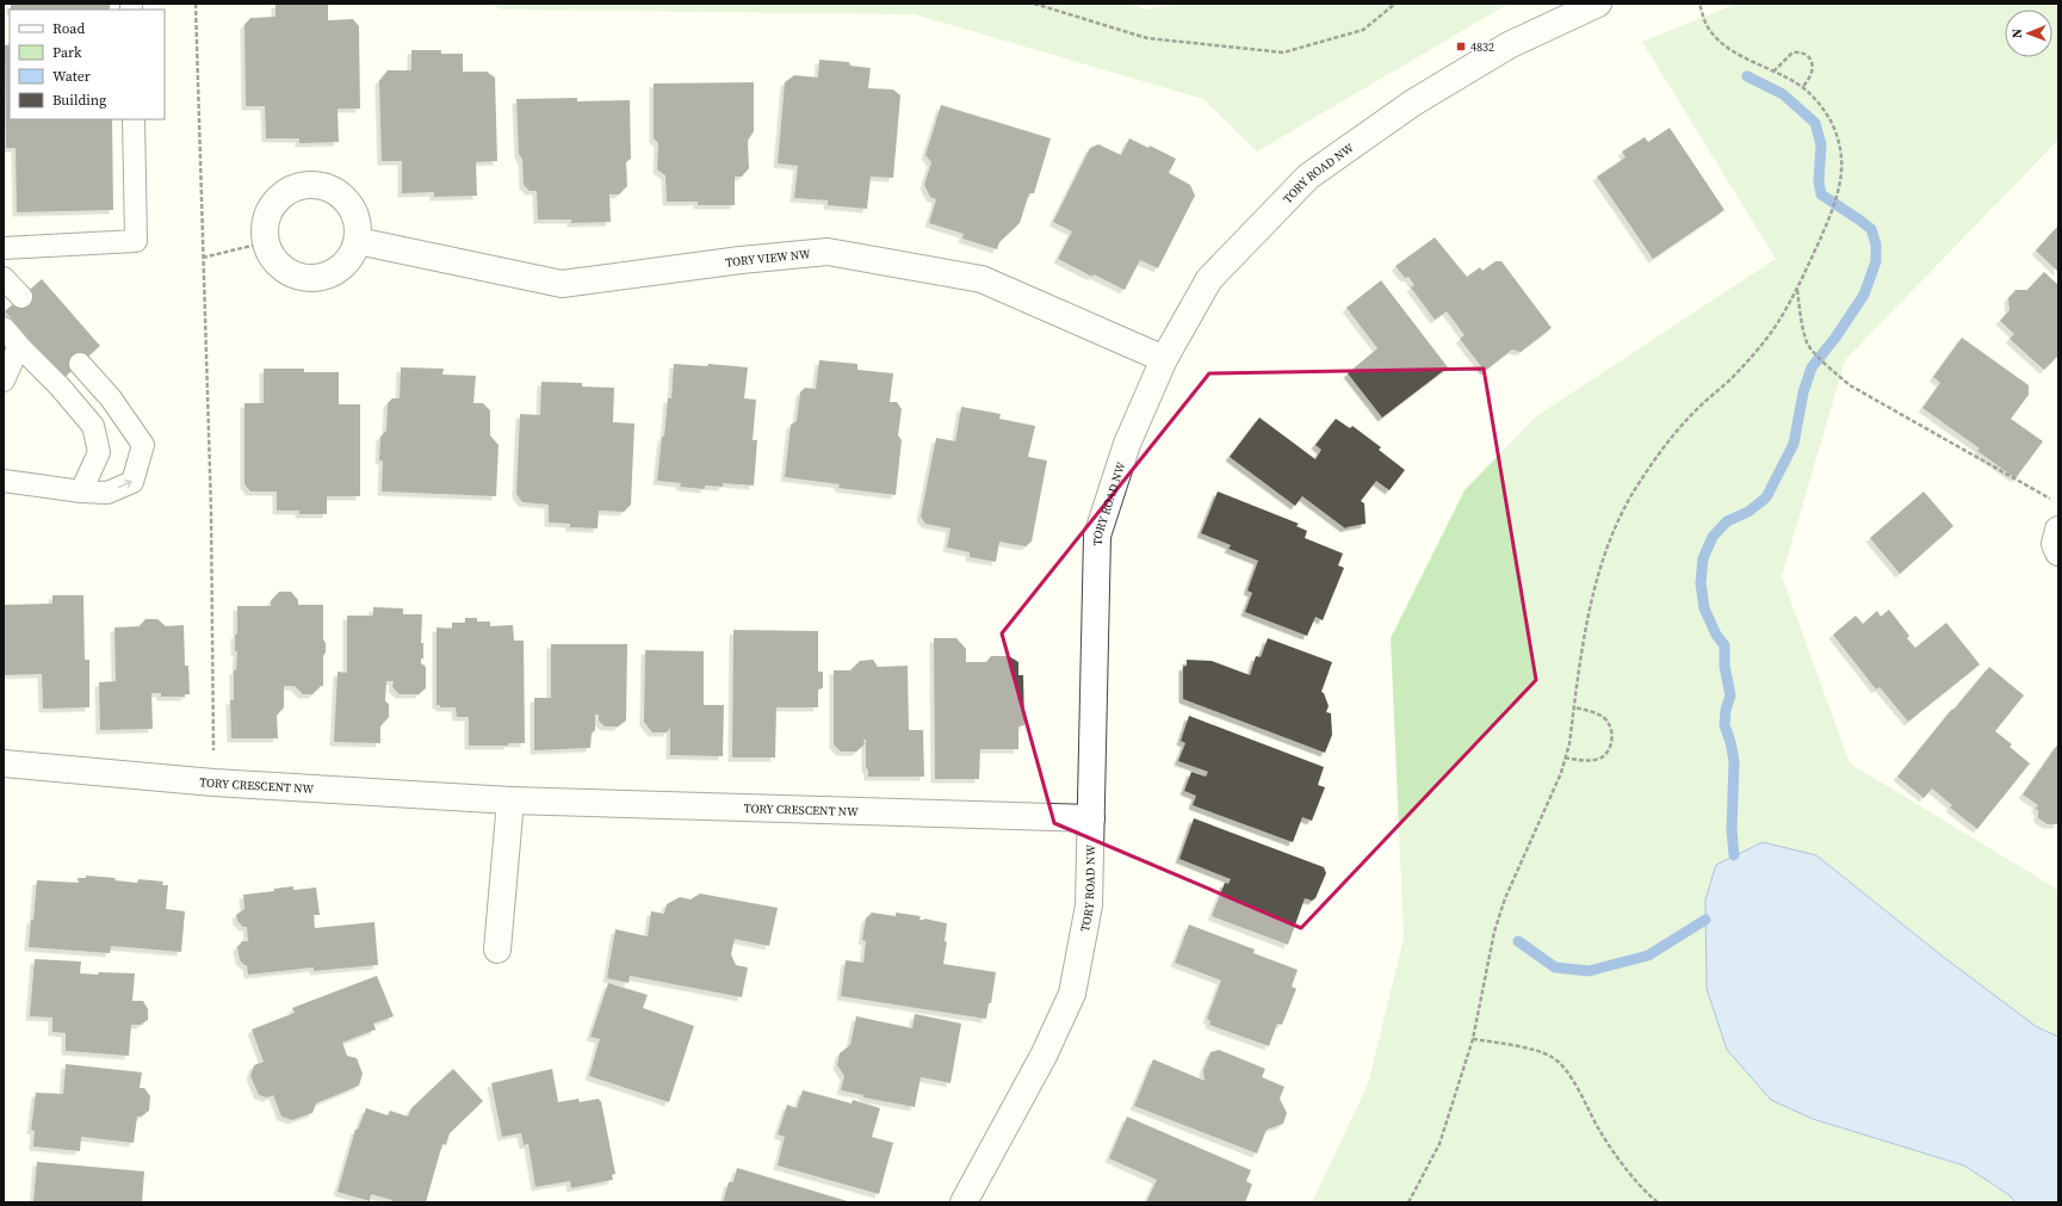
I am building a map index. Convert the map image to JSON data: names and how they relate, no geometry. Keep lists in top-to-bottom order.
{
  "streets": {
    "street": ["TORY ROAD NW", "TORY VIEW NW", "TORY CRESCENT NW"]
  },
  "crossings": [
    ["TORY ROAD NW", "TORY VIEW NW"],
    ["TORY ROAD NW", "TORY CRESCENT NW"]
  ],
  "places": {
    "transit": ["4832"]
  },
  "legend": [
    "Road",
    "Park",
    "Water",
    "Building"
  ],
  "north": "left"
}
